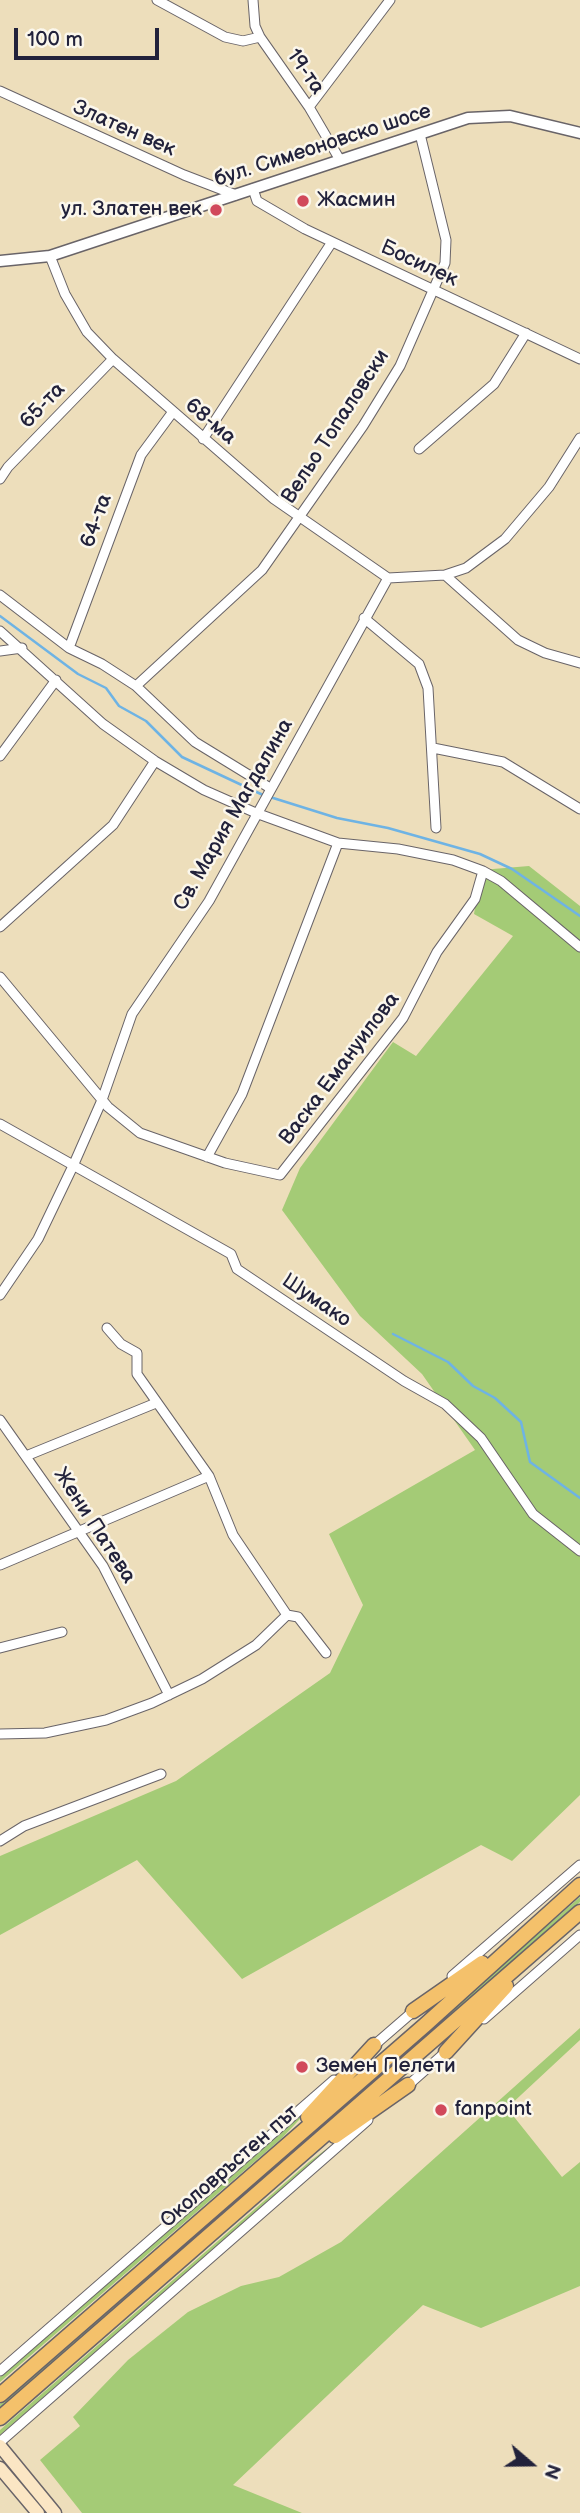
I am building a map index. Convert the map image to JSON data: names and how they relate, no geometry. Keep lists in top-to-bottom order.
{
  "streets": {
    "highway": ["Околовръстен път"],
    "street": [
      "19-та",
      "Златен век",
      "бул. Симеоновско шосе",
      "Босилек",
      "65-та",
      "68-ма",
      "Вельо Топаловски",
      "64-та",
      "Св. Мария Магдалина",
      "Васка Емануилова",
      "Шумако",
      "Жени Патева"
    ]
  },
  "crossings": [
    ["19-та", "бул. Симеоновско шосе"],
    ["Златен век", "бул. Симеоновско шосе"],
    ["бул. Симеоновско шосе", "Босилек"],
    ["бул. Симеоновско шосе", "68-ма"],
    ["бул. Симеоновско шосе", "Вельо Топаловски"],
    ["Босилек", "Вельо Топаловски"],
    ["65-та", "68-ма"],
    ["68-ма", "Вельо Топаловски"],
    ["68-ма", "64-та"],
    ["68-ма", "Св. Мария Магдалина"],
    ["Св. Мария Магдалина", "Шумако"]
  ],
  "places": [
    "Жасмин",
    "ул. Златен век",
    "Земен Пелети",
    "fanpoint"
  ],
  "scale_bar": "100 m",
  "north": "right"
}
